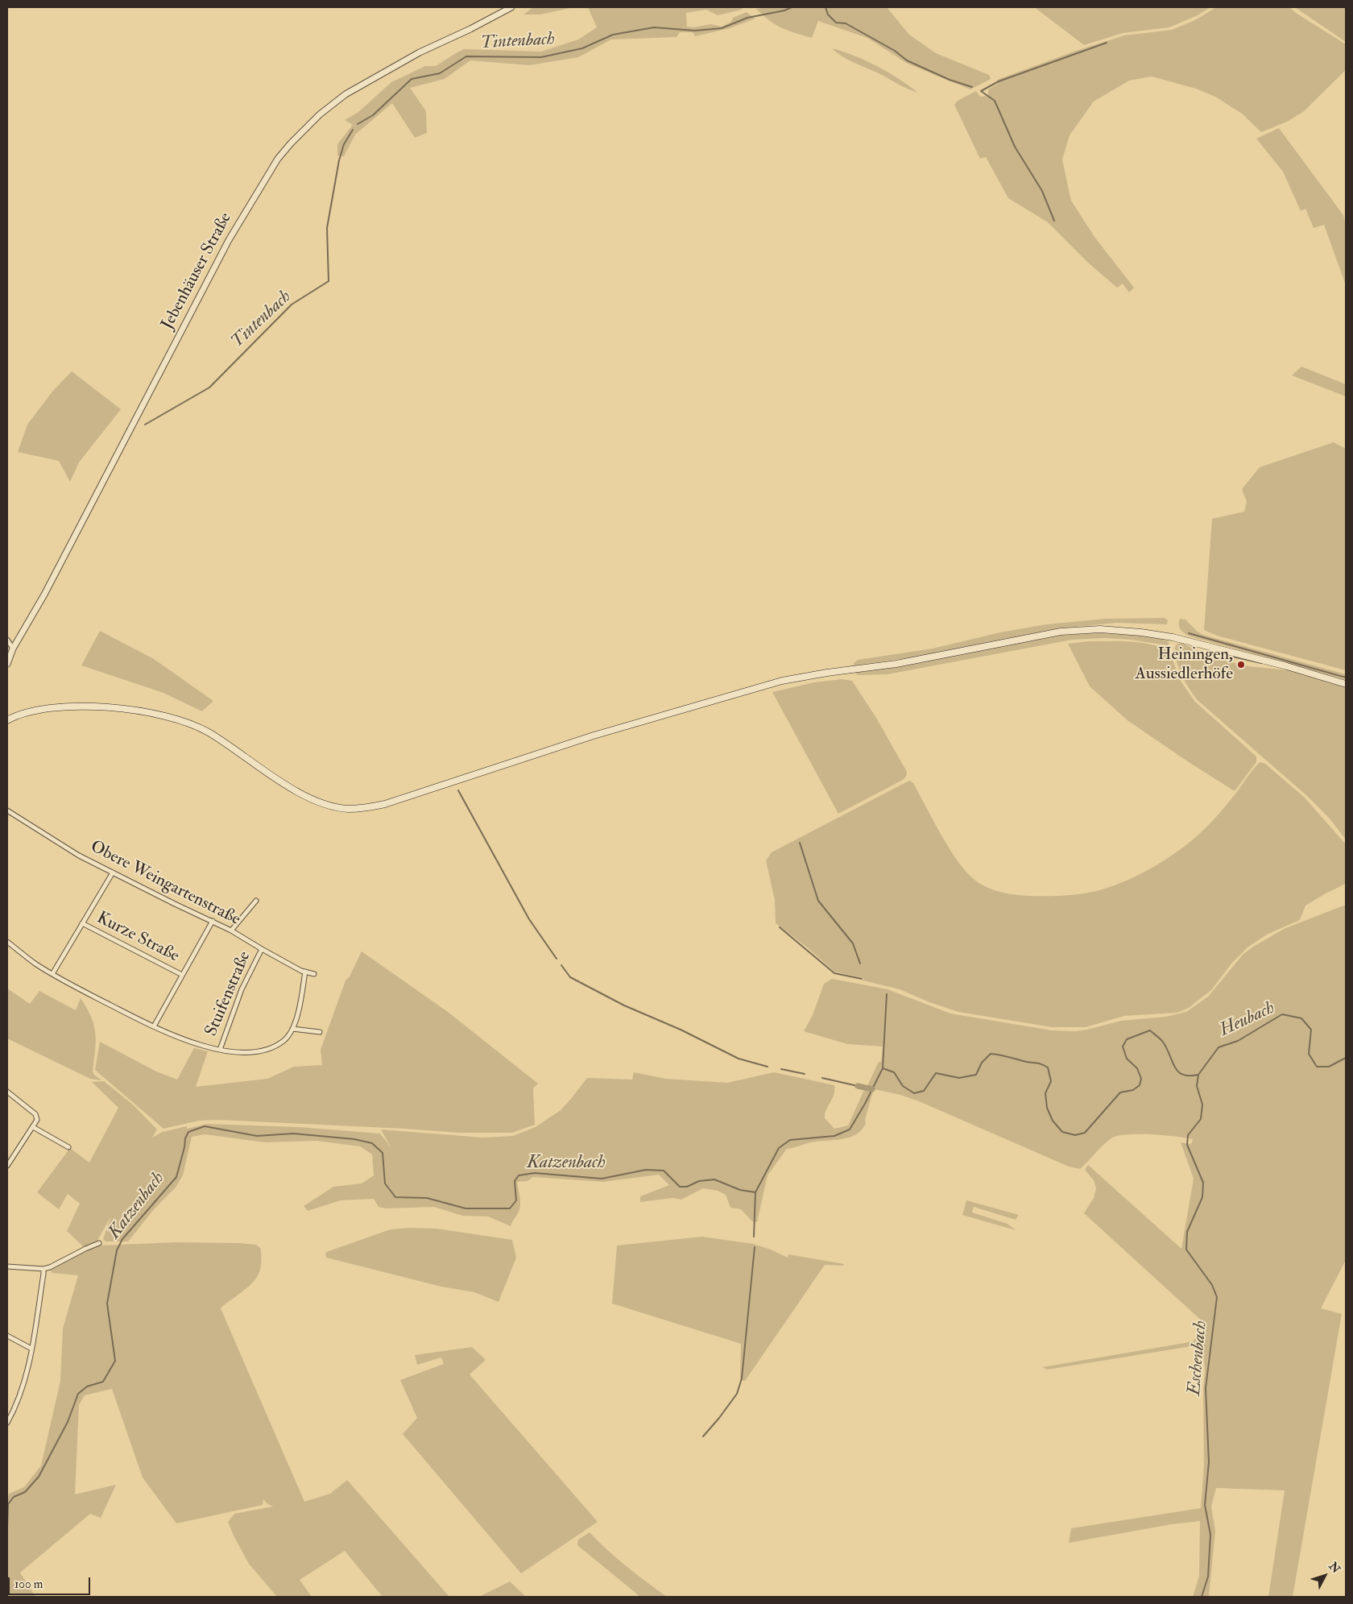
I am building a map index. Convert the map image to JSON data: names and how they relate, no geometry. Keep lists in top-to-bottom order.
{
  "streets": {
    "street": [
      "Jebenhäuser Straße",
      "Obere Weingartenstraße",
      "Kurze Straße",
      "Stuifenstraße"
    ]
  },
  "crossings": [
    ["Obere Weingartenstraße", "Stuifenstraße"]
  ],
  "water": [
    "Tintenbach",
    "Heubach",
    "Katzenbach",
    "Eschenbach"
  ],
  "places": ["Heiningen, Aussiedlerhöfe"],
  "scale_bar": "100 m",
  "north": "top right"
}
